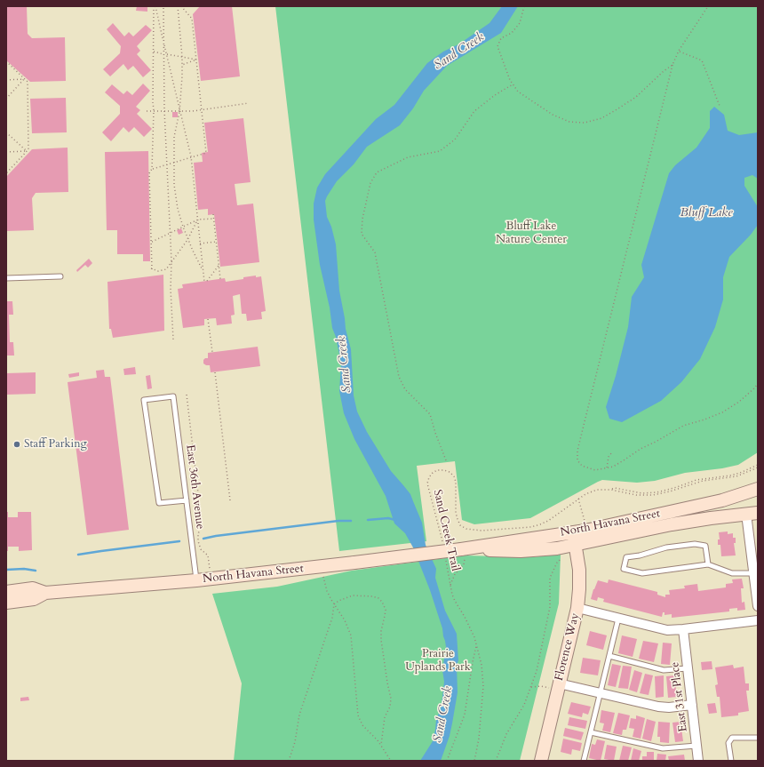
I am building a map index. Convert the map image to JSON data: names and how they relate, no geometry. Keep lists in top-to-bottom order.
{
  "streets": {
    "main road": ["North Havana Street", "Florence Way"],
    "street": ["East 31st Place"],
    "lane": ["East 36th Avenue"],
    "path": ["Sand Creek Trail"]
  },
  "crossings": [
    ["East 36th Avenue", "North Havana Street"],
    ["North Havana Street", "Florence Way"]
  ],
  "water": ["Sand Creek", "Bluff Lake"],
  "parks": ["Bluff Lake Nature Center", "Prairie Uplands Park"],
  "places": ["Staff Parking"]
}
